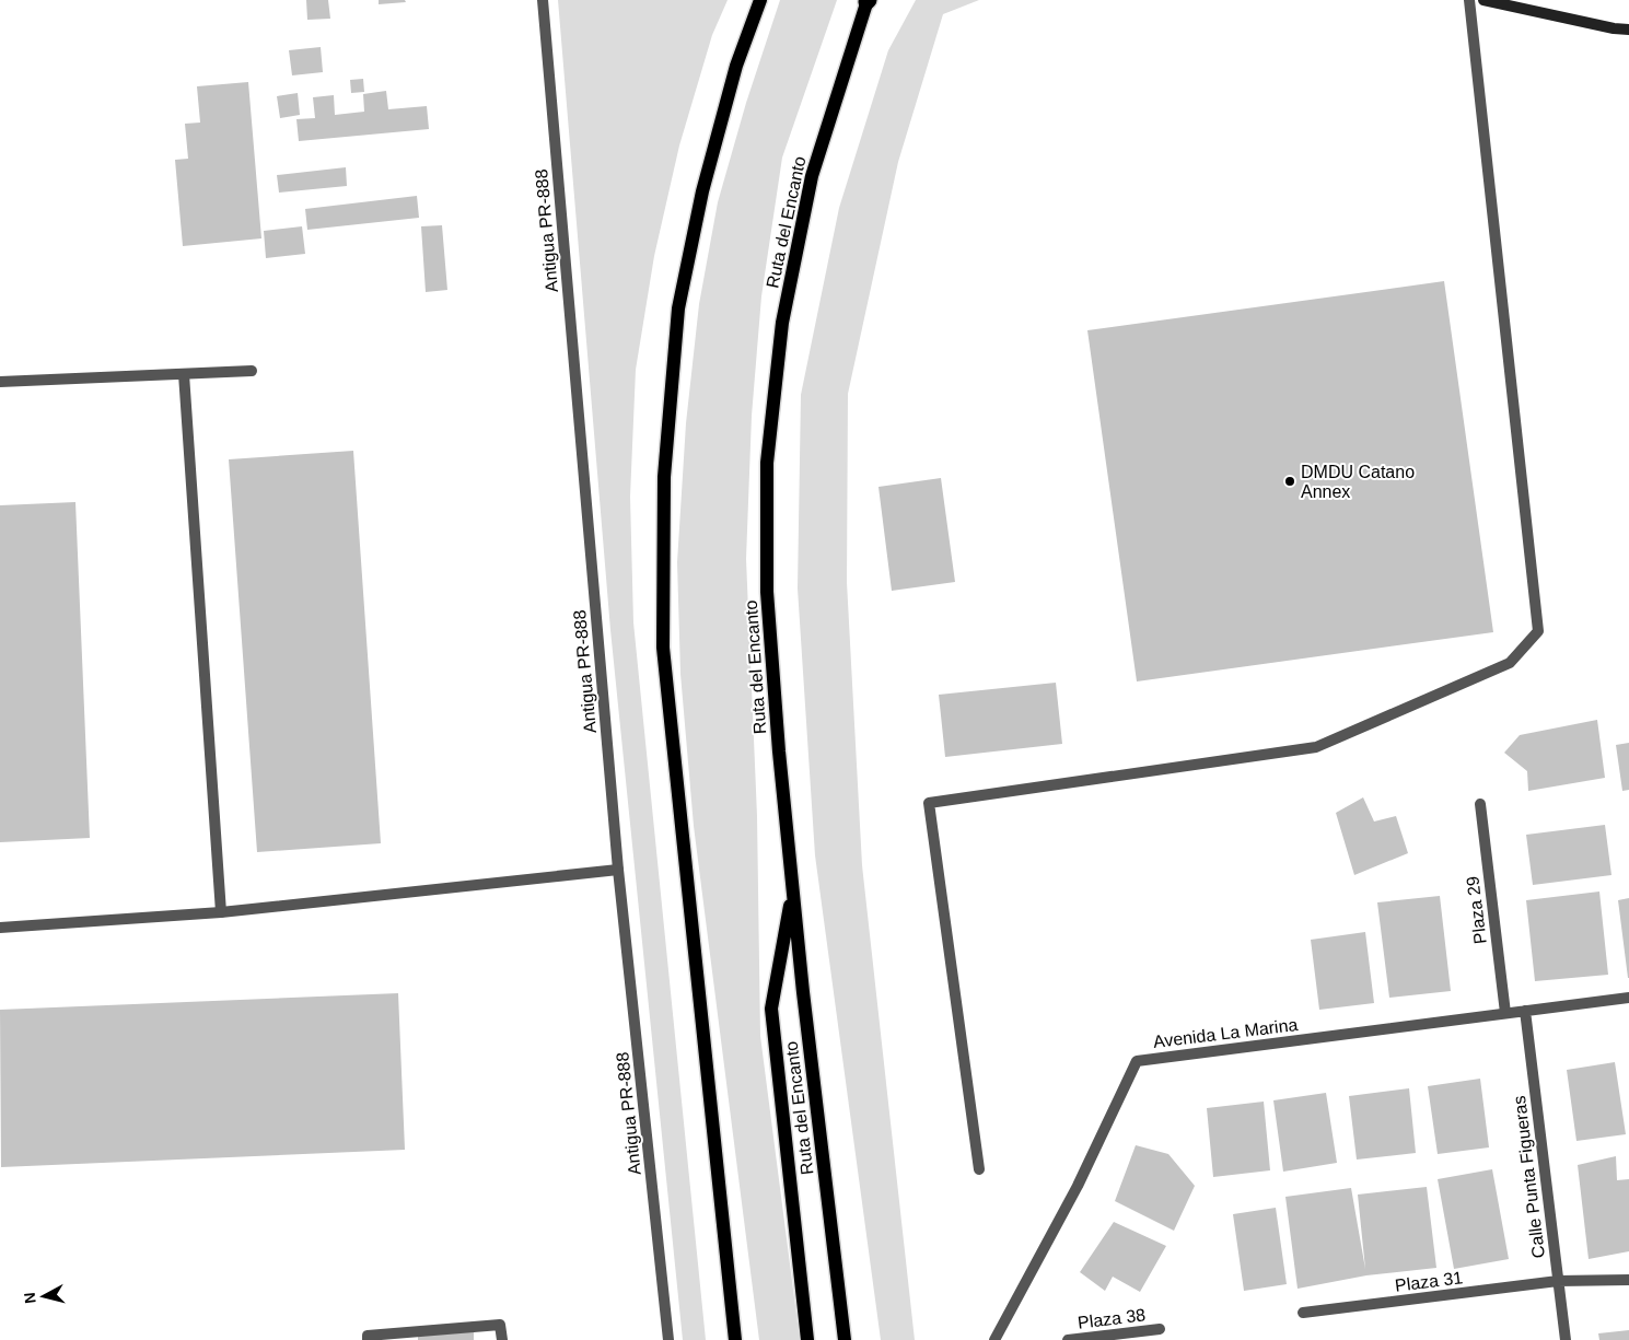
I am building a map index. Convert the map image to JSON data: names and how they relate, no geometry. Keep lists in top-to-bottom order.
{
  "streets": {
    "main road": ["Ruta del Encanto"],
    "street": [
      "Antigua PR-888",
      "Plaza 29",
      "Avenida La Marina",
      "Calle Punta Figueras",
      "Plaza 31",
      "Plaza 38"
    ]
  },
  "crossings": [
    ["Plaza 29", "Avenida La Marina"],
    ["Avenida La Marina", "Calle Punta Figueras"],
    ["Calle Punta Figueras", "Plaza 31"]
  ],
  "places": ["DMDU Catano Annex"],
  "north": "left"
}
